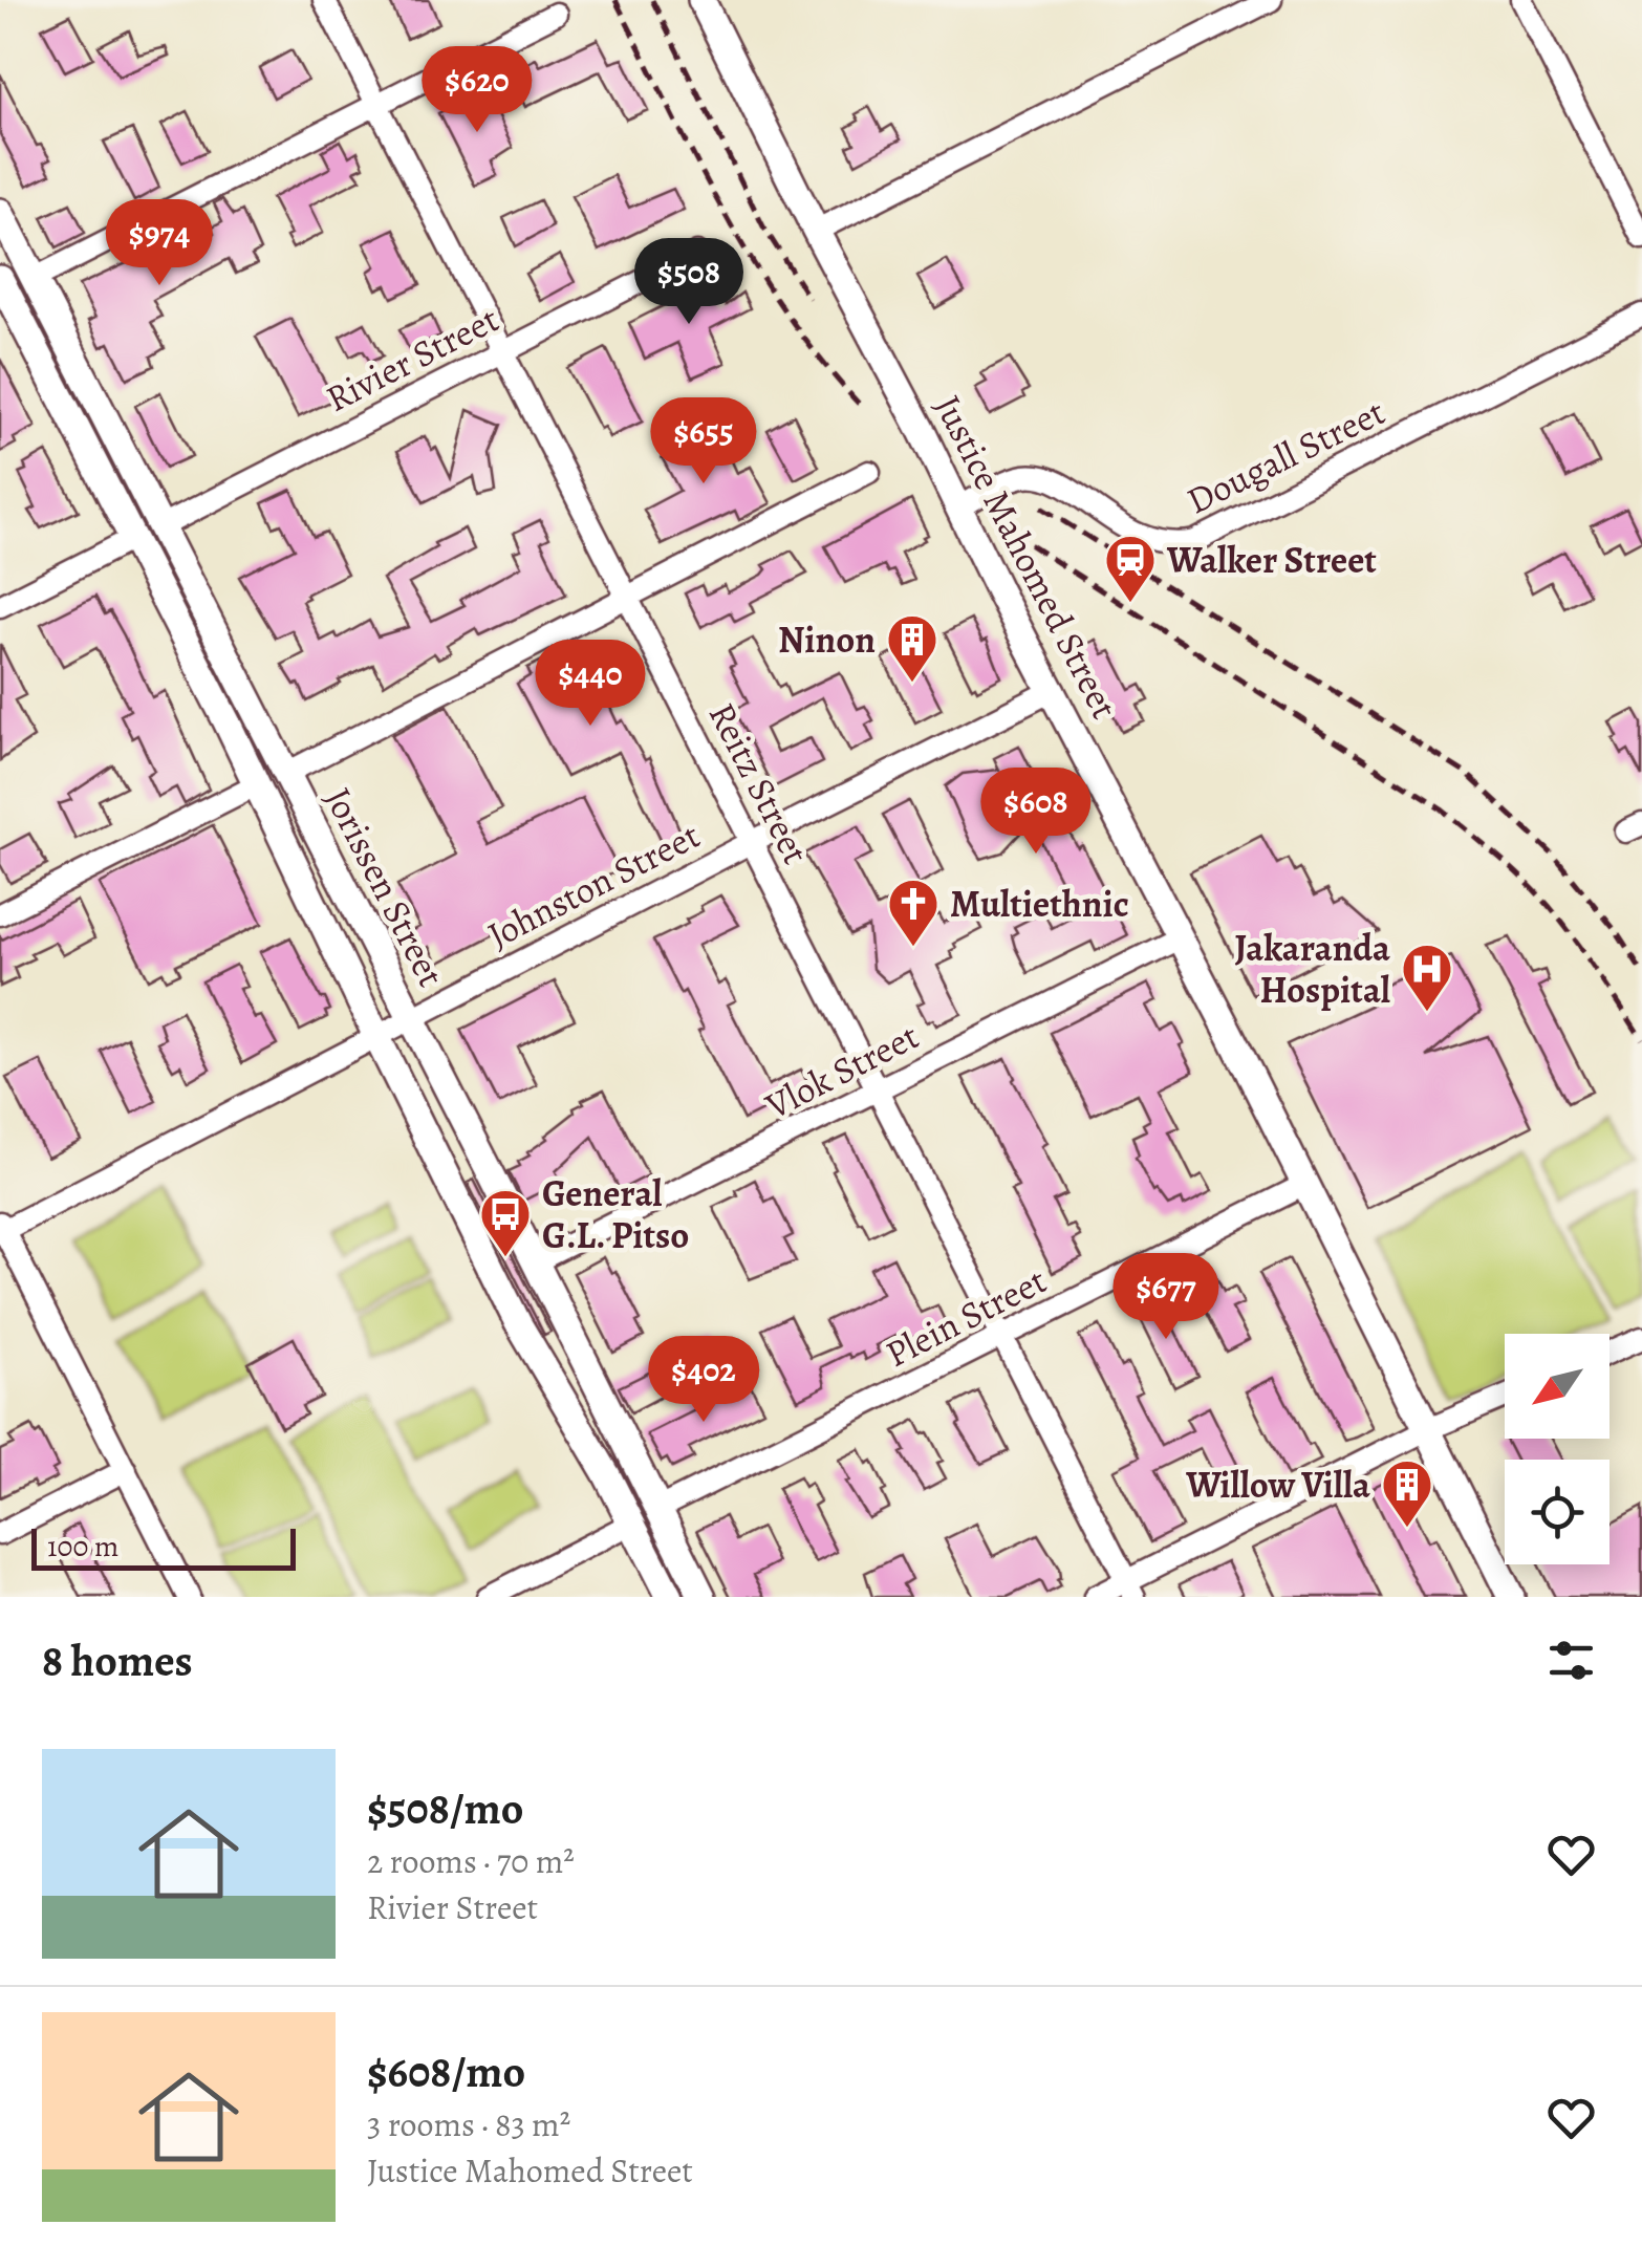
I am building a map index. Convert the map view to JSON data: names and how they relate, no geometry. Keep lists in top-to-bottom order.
{
  "streets": {
    "main road": ["Justice Mahomed Street", "Jorissen Street"],
    "street": [
      "Rivier Street",
      "Dougall Street",
      "Reitz Street",
      "Johnston Street",
      "Vlok Street",
      "Plein Street"
    ]
  },
  "crossings": [
    ["Rivier Street", "Reitz Street"],
    ["Rivier Street", "Jorissen Street"],
    ["Dougall Street", "Justice Mahomed Street"],
    ["Justice Mahomed Street", "Johnston Street"],
    ["Justice Mahomed Street", "Vlok Street"],
    ["Justice Mahomed Street", "Plein Street"],
    ["Reitz Street", "Johnston Street"],
    ["Reitz Street", "Vlok Street"],
    ["Reitz Street", "Plein Street"],
    ["Johnston Street", "Jorissen Street"],
    ["Jorissen Street", "Vlok Street"],
    ["Jorissen Street", "Plein Street"]
  ],
  "places": {
    "station": ["Walker Street"],
    "building": ["Ninon", "Willow Villa"],
    "church": ["Multiethnic"],
    "hospital": ["Jakaranda Hospital"],
    "bus stop": ["General G.L. Pitso"]
  },
  "scale_bar": "100 m",
  "north": "bottom left",
  "page": {
    "price": [
      "$620",
      "$974",
      "$508",
      "$655",
      "$440",
      "$608",
      "$677",
      "$402"
    ],
    "scale": "100 m",
    "heading": "8 homes",
    "list": [
      {
        "name": "$508/mo",
        "note": "2 rooms · 70 m² · Rivier Street"
      },
      {
        "name": "$608/mo",
        "note": "3 rooms · 83 m² · Justice Mahomed Street"
      }
    ]
  }
}
